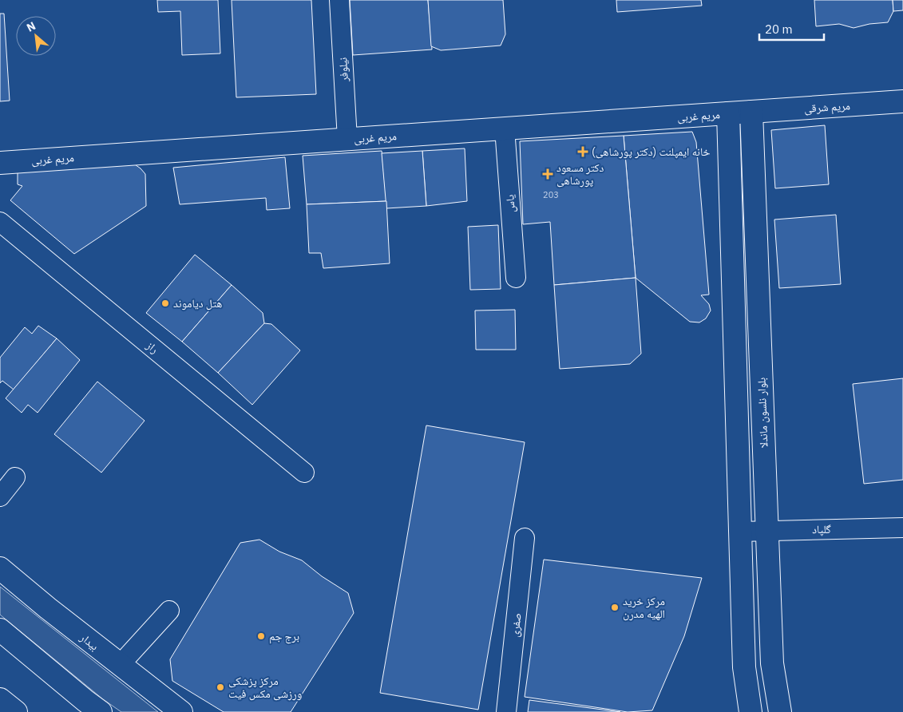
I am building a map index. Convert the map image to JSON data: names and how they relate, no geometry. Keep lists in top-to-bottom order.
{
  "streets": {
    "main road": [
      "مریم شرقی",
      "مریم غربی",
      "بلوار نلسون ماندلا",
      "بیدار"
    ],
    "street": [
      "نیلوفر",
      "یاس",
      "راز",
      "گلپاد",
      "صفری"
    ]
  },
  "crossings": [
    ["نیلوفر", "مریم غربی"],
    ["مریم شرقی", "مریم غربی"],
    ["مریم شرقی", "بلوار نلسون ماندلا"],
    ["مریم غربی", "یاس"],
    ["مریم غربی", "بلوار نلسون ماندلا"],
    ["بلوار نلسون ماندلا", "گلپاد"]
  ],
  "places": {
    "health": ["خانه ایمپلنت (دکتر پورشاهی)", "دکتر مسعود پورشاهی"],
    "other": [
      "هتل دیاموند",
      "مرکز خرید الهیه مدرن",
      "برج جم",
      "مرکز پزشکی ورزشی مکس فیت"
    ]
  },
  "house_numbers": ["203"],
  "scale_bar": "20 m",
  "north": "top left"
}
